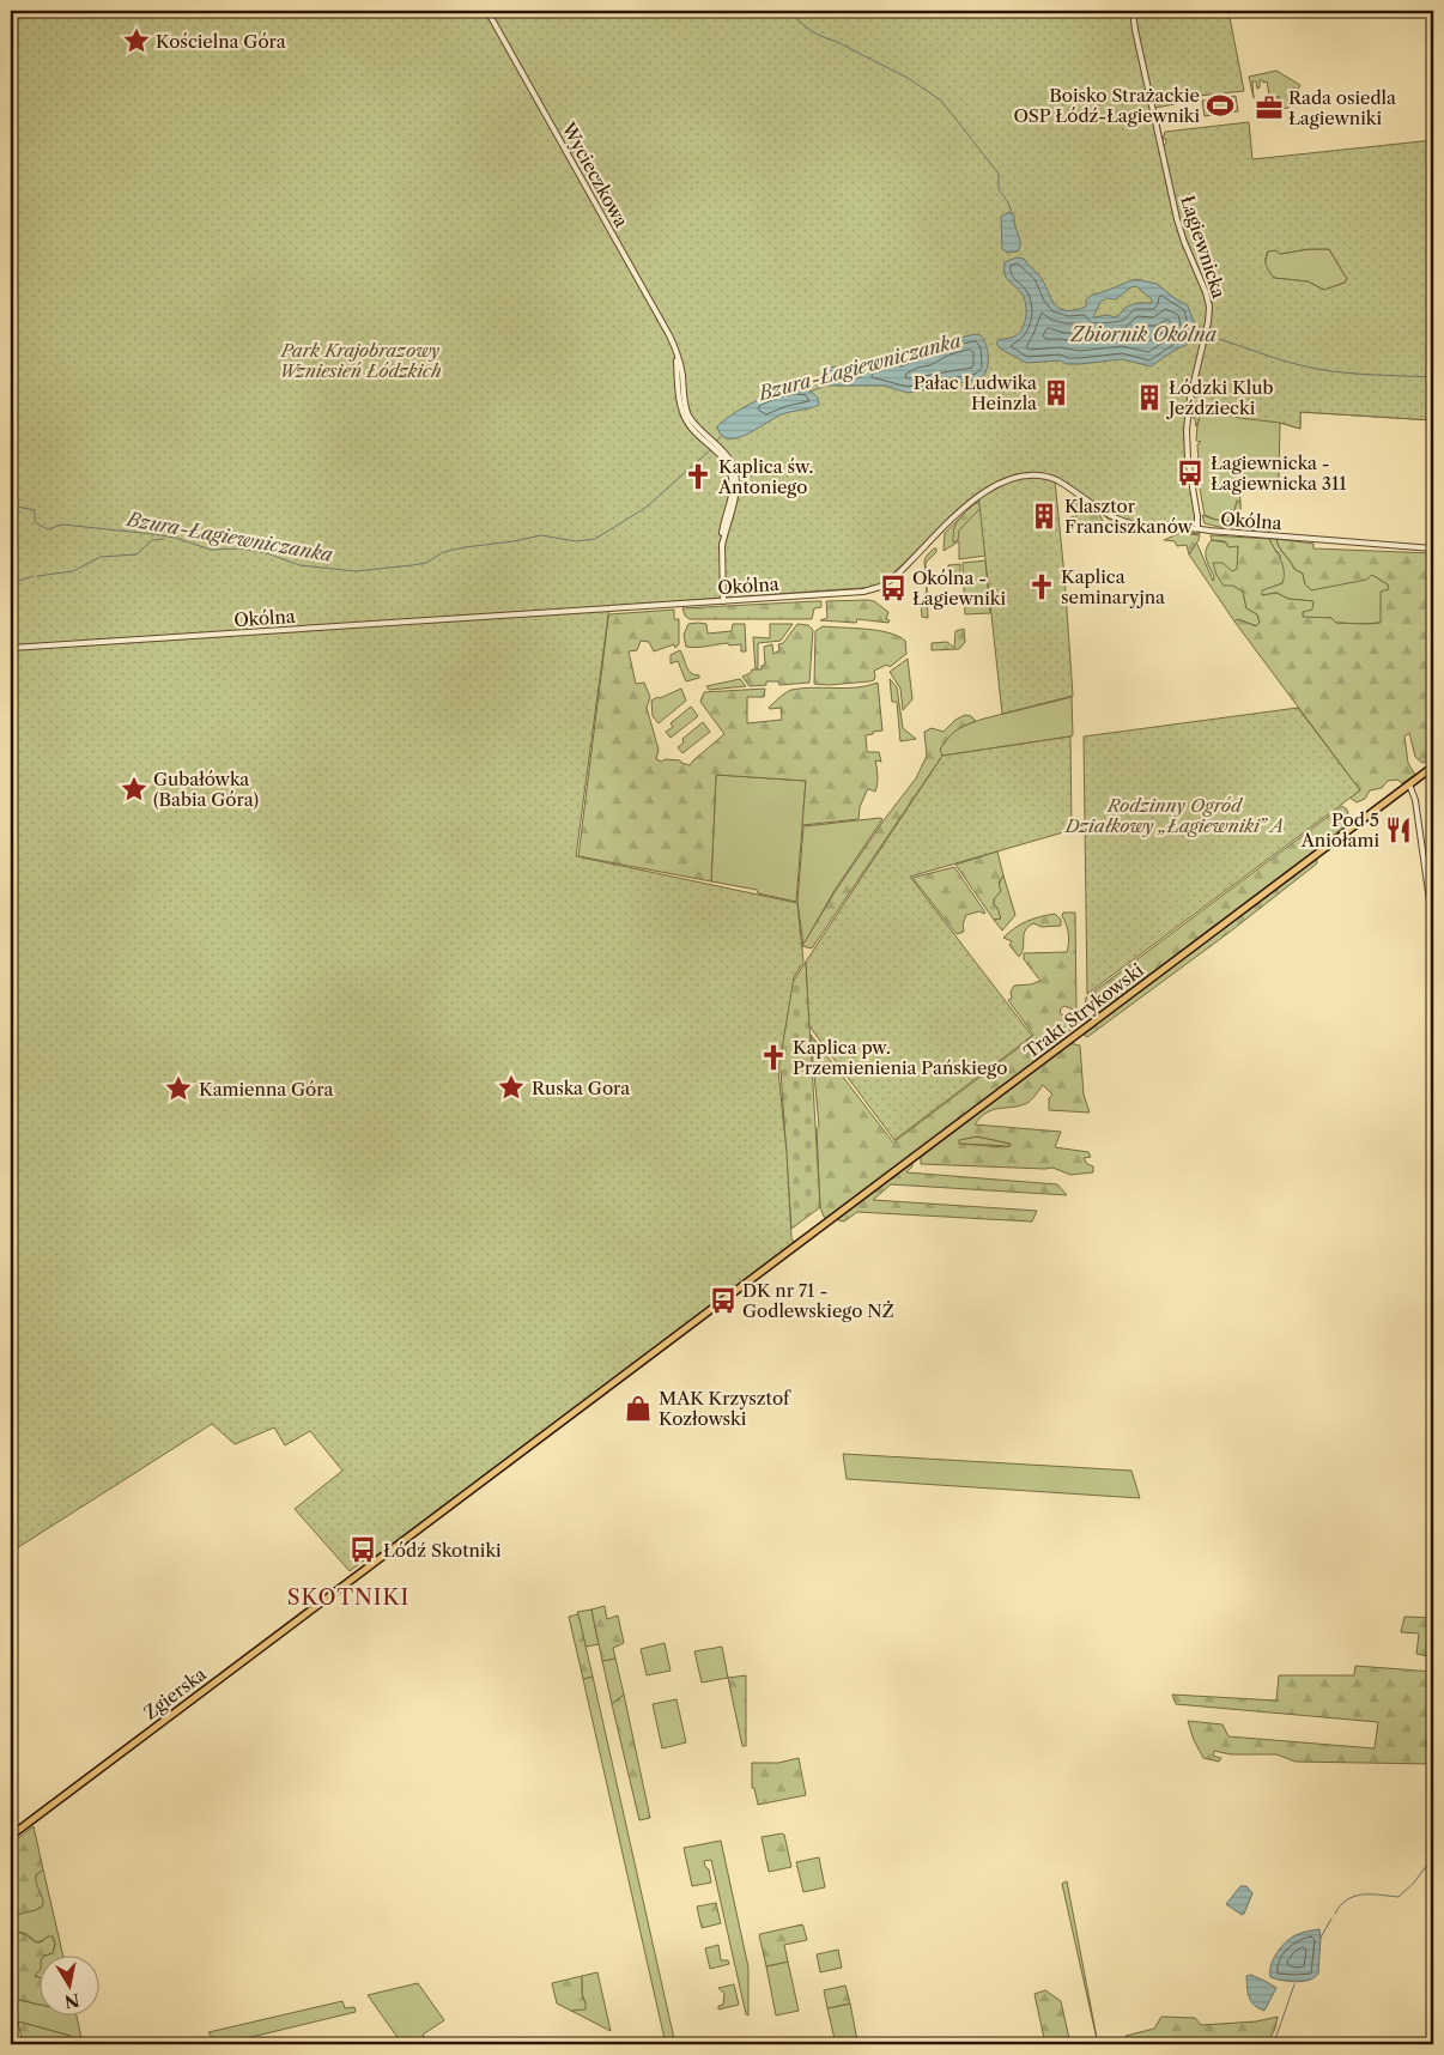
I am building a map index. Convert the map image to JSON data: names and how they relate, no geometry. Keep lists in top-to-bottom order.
{
  "streets": {
    "main road": ["Trakt Strykowski", "Zgierska"],
    "street": ["Wycieczkowa", "Łagiewnicka", "Okólna"]
  },
  "crossings": [
    ["Wycieczkowa", "Okólna"],
    ["Łagiewnicka", "Okólna"],
    ["Trakt Strykowski", "Zgierska"]
  ],
  "districts": ["SKOTNIKI"],
  "water": ["Zbiornik Okólna", "Bzura-Łagiewniczanka"],
  "parks": ["Park Krajobrazowy Wzniesień Łódzkich", "Rodzinny Ogród Działkowy „Łagiewniki” A"],
  "places": {
    "place": [
      "Kościelna Góra",
      "Gubałówka (Babia Góra)",
      "Ruska Gora",
      "Kamienna Góra"
    ],
    "sports": ["Boisko Strażackie OSP Łódź-Łagiewniki"],
    "office": ["Rada osiedla Łagiewniki"],
    "building": ["Pałac Ludwika Heinzla", "Łódzki Klub Jeździecki", "Klasztor Franciszkanów"],
    "bus stop": [
      "Łagiewnicka - Łagiewnicka 311",
      "Okólna - Łagiewniki",
      "DK nr 71 - Godlewskiego NŻ",
      "Łódź Skotniki"
    ],
    "church": ["Kaplica św. Antoniego", "Kaplica seminaryjna", "Kaplica pw. Przemienienia Pańskiego"],
    "restaurant": ["Pod 5 Aniołami"],
    "shop": ["MAK Krzysztof Kozłowski"]
  },
  "north": "bottom"
}
